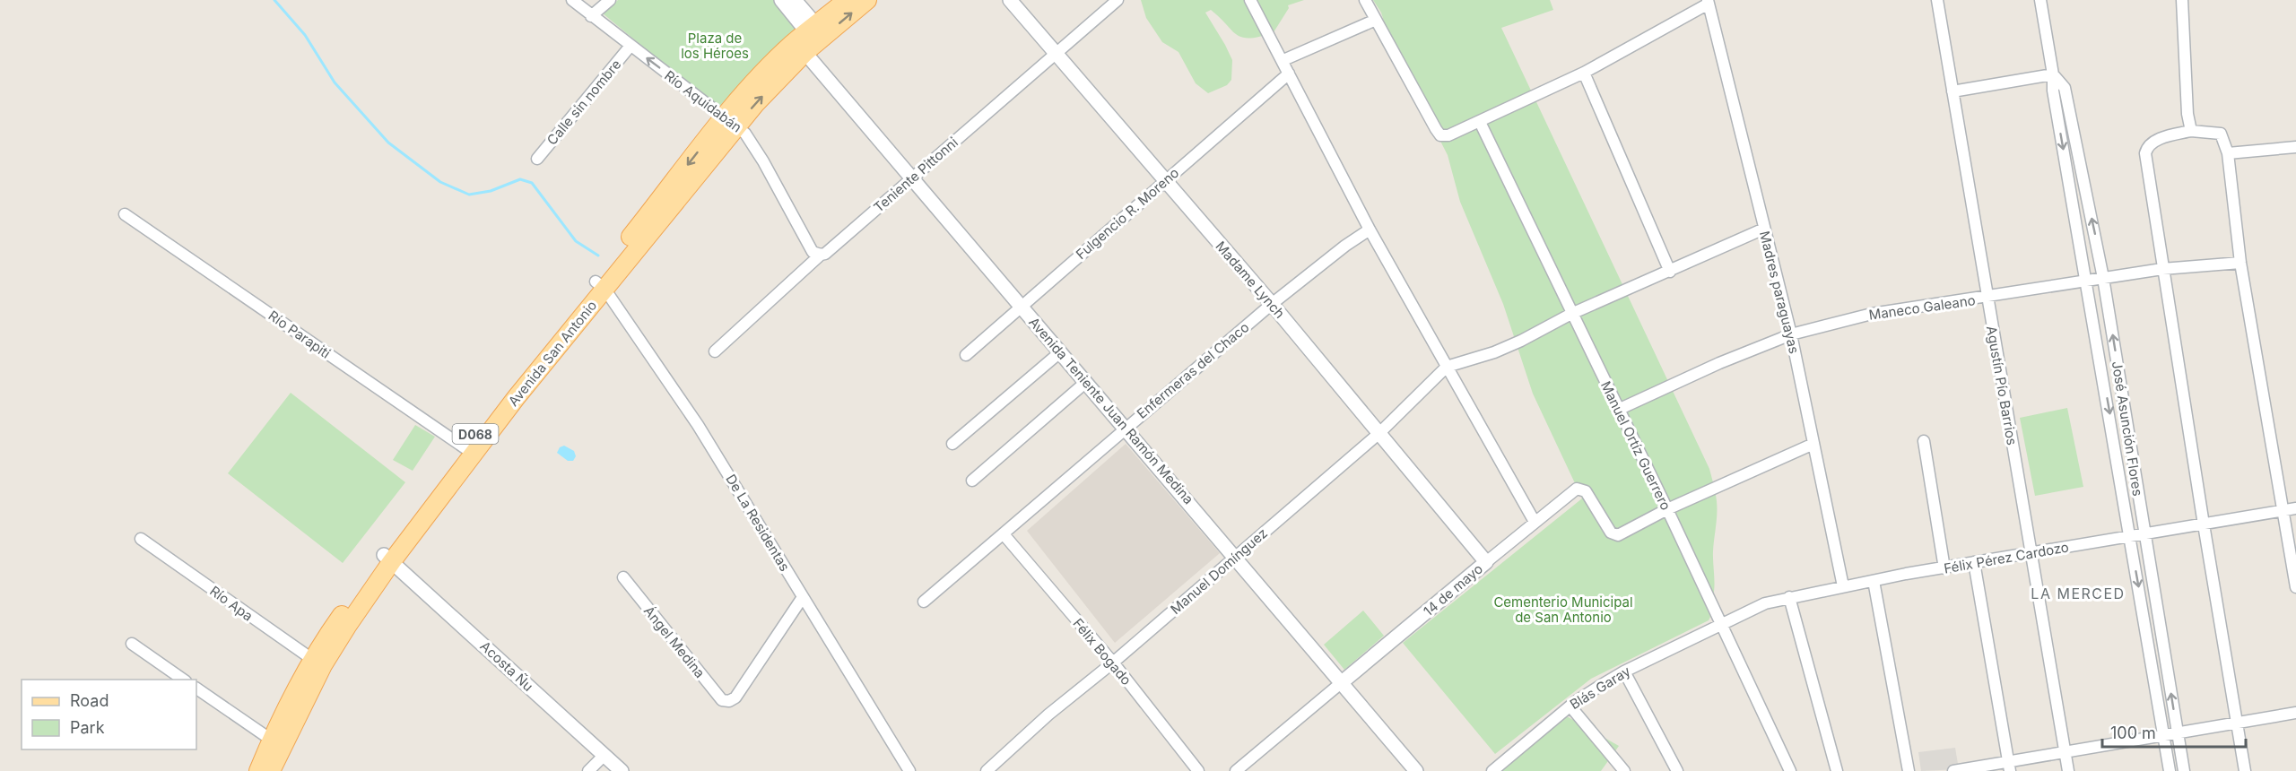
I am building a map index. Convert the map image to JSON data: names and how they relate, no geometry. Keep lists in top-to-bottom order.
{
  "streets": {
    "main road": ["Avenida San Antonio", "D068"],
    "street": [
      "Río Aquidabán",
      "Calle sin nombre",
      "Teniente Pittonni",
      "Fulgencio R. Moreno",
      "Madame Lynch",
      "Madres paraguayas",
      "Maneco Galeano",
      "Río Parapiti",
      "Enfermeras del Chaco",
      "Agustín Pío Barrios",
      "Avenida Teniente Juan Ramón Medina",
      "José Asunción Flores",
      "Manuel Ortíz Guerrero",
      "De La Residentas",
      "Félix Pérez Cardozo",
      "Manuel Domínguez",
      "14 de mayo",
      "Río Apa",
      "Ángel Medina",
      "Félix Bogado",
      "Acosta Ñu",
      "Blás Garay"
    ]
  },
  "crossings": [
    ["Río Aquidabán", "Calle sin nombre"],
    ["Río Aquidabán", "Teniente Pittonni"],
    ["Río Aquidabán", "Avenida San Antonio"],
    ["Teniente Pittonni", "Madame Lynch"],
    ["Teniente Pittonni", "Avenida Teniente Juan Ramón Medina"],
    ["Fulgencio R. Moreno", "Madame Lynch"],
    ["Fulgencio R. Moreno", "Avenida Teniente Juan Ramón Medina"],
    ["Madame Lynch", "Enfermeras del Chaco"],
    ["Madame Lynch", "Manuel Domínguez"],
    ["Madame Lynch", "14 de mayo"],
    ["Madres paraguayas", "Maneco Galeano"],
    ["Madres paraguayas", "Félix Pérez Cardozo"],
    ["Maneco Galeano", "Agustín Pío Barrios"],
    ["Maneco Galeano", "José Asunción Flores"],
    ["Maneco Galeano", "Manuel Ortíz Guerrero"],
    ["Río Parapiti", "Avenida San Antonio"],
    ["Avenida San Antonio", "Avenida Teniente Juan Ramón Medina"],
    ["Avenida San Antonio", "De La Residentas"],
    ["Avenida San Antonio", "Río Apa"],
    ["Avenida San Antonio", "Acosta Ñu"],
    ["Enfermeras del Chaco", "Avenida Teniente Juan Ramón Medina"],
    ["Enfermeras del Chaco", "Félix Bogado"],
    ["Agustín Pío Barrios", "Félix Pérez Cardozo"],
    ["Avenida Teniente Juan Ramón Medina", "Manuel Domínguez"],
    ["Avenida Teniente Juan Ramón Medina", "14 de mayo"],
    ["José Asunción Flores", "Félix Pérez Cardozo"],
    ["Manuel Ortíz Guerrero", "Félix Pérez Cardozo"],
    ["Manuel Ortíz Guerrero", "14 de mayo"],
    ["Manuel Ortíz Guerrero", "Blás Garay"],
    ["De La Residentas", "Ángel Medina"],
    ["Félix Pérez Cardozo", "Blás Garay"],
    ["Manuel Domínguez", "Félix Bogado"]
  ],
  "districts": ["LA MERCED"],
  "parks": ["Plaza de los Héroes", "Cementerio Municipal de San Antonio"],
  "legend": ["Road", "Park"],
  "scale_bar": "100 m"
}
